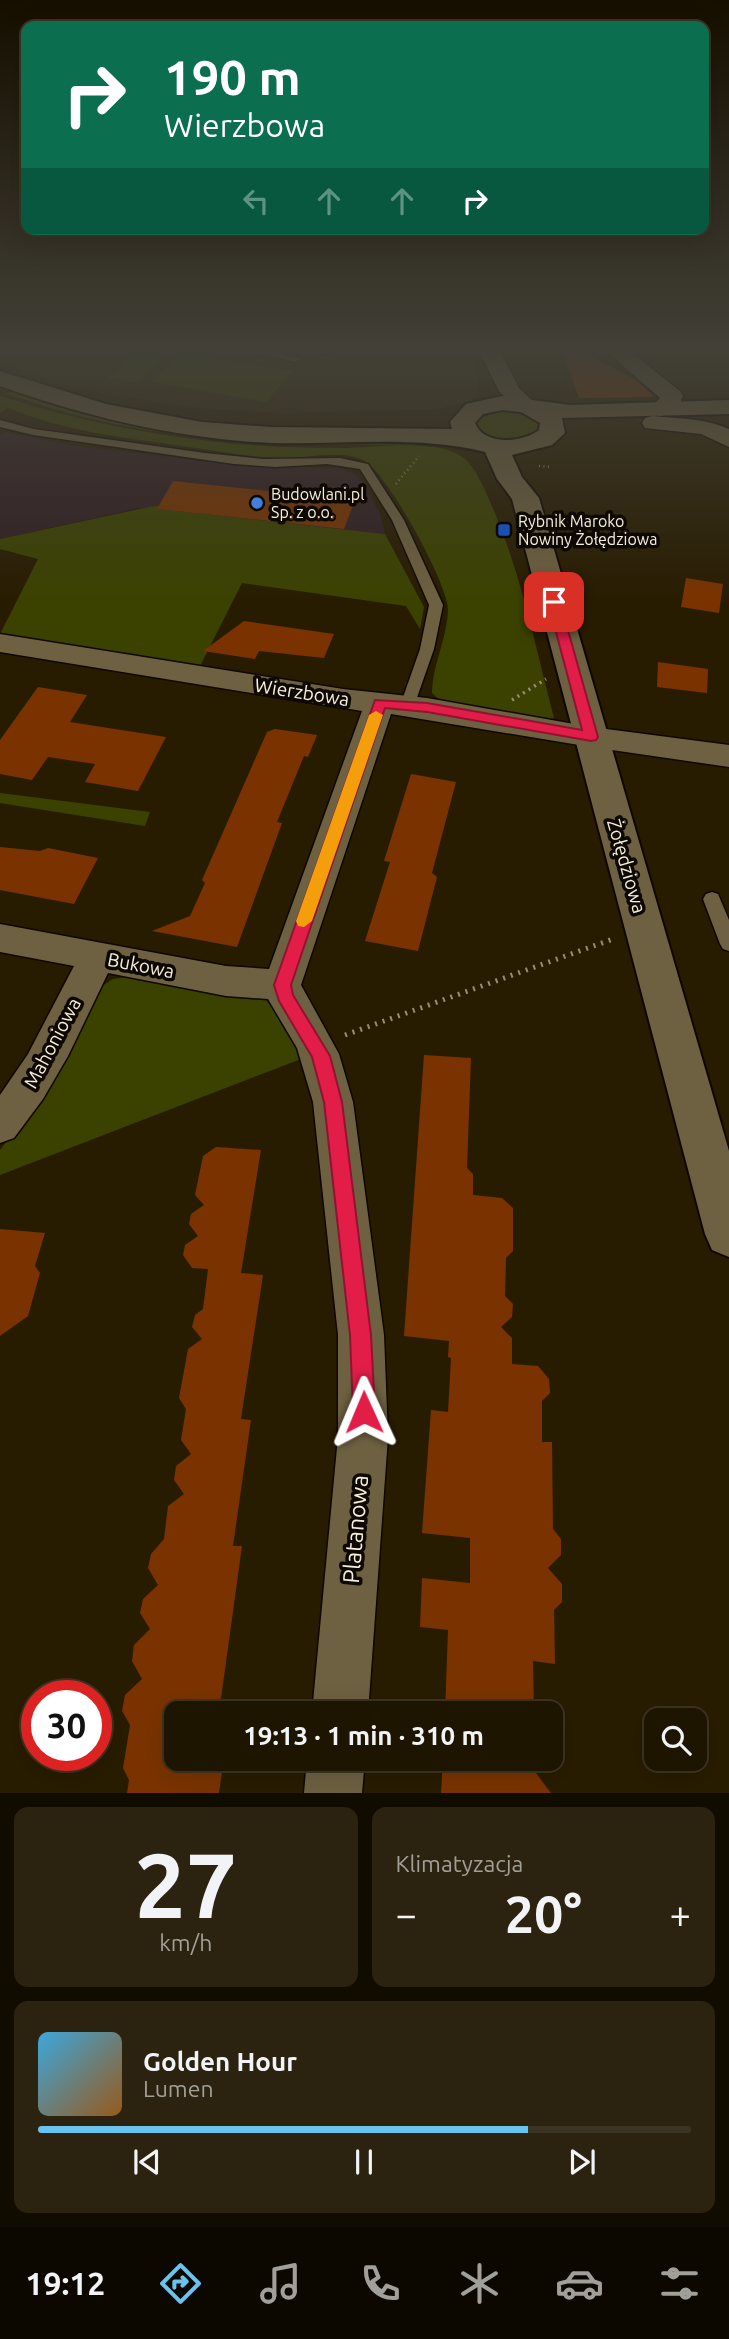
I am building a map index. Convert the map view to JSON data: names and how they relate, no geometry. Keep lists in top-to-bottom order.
{
  "streets": {
    "street": [
      "Wierzbowa",
      "Żołędziowa",
      "Bukowa",
      "Mahoniowa",
      "Platanowa"
    ]
  },
  "crossings": [
    ["Wierzbowa", "Żołędziowa"],
    ["Bukowa", "Mahoniowa"],
    ["Bukowa", "Platanowa"]
  ],
  "places": {
    "other": ["Budowlani.pl Sp. z o.o."],
    "transit": ["Rybnik Maroko Nowiny Żołędziowa"]
  },
  "page": {
    "turn": ["190 m", "Wierzbowa"],
    "limit": "30",
    "trip": "19:13 · 1 min · 310 m",
    "tile": [
      ["27", "km/h"],
      "Klimatyzacja"
    ],
    "heat": ["−", "20°", "+"],
    "song": ["Golden Hour", "Lumen"],
    "tabs": "19:12"
  }
}
